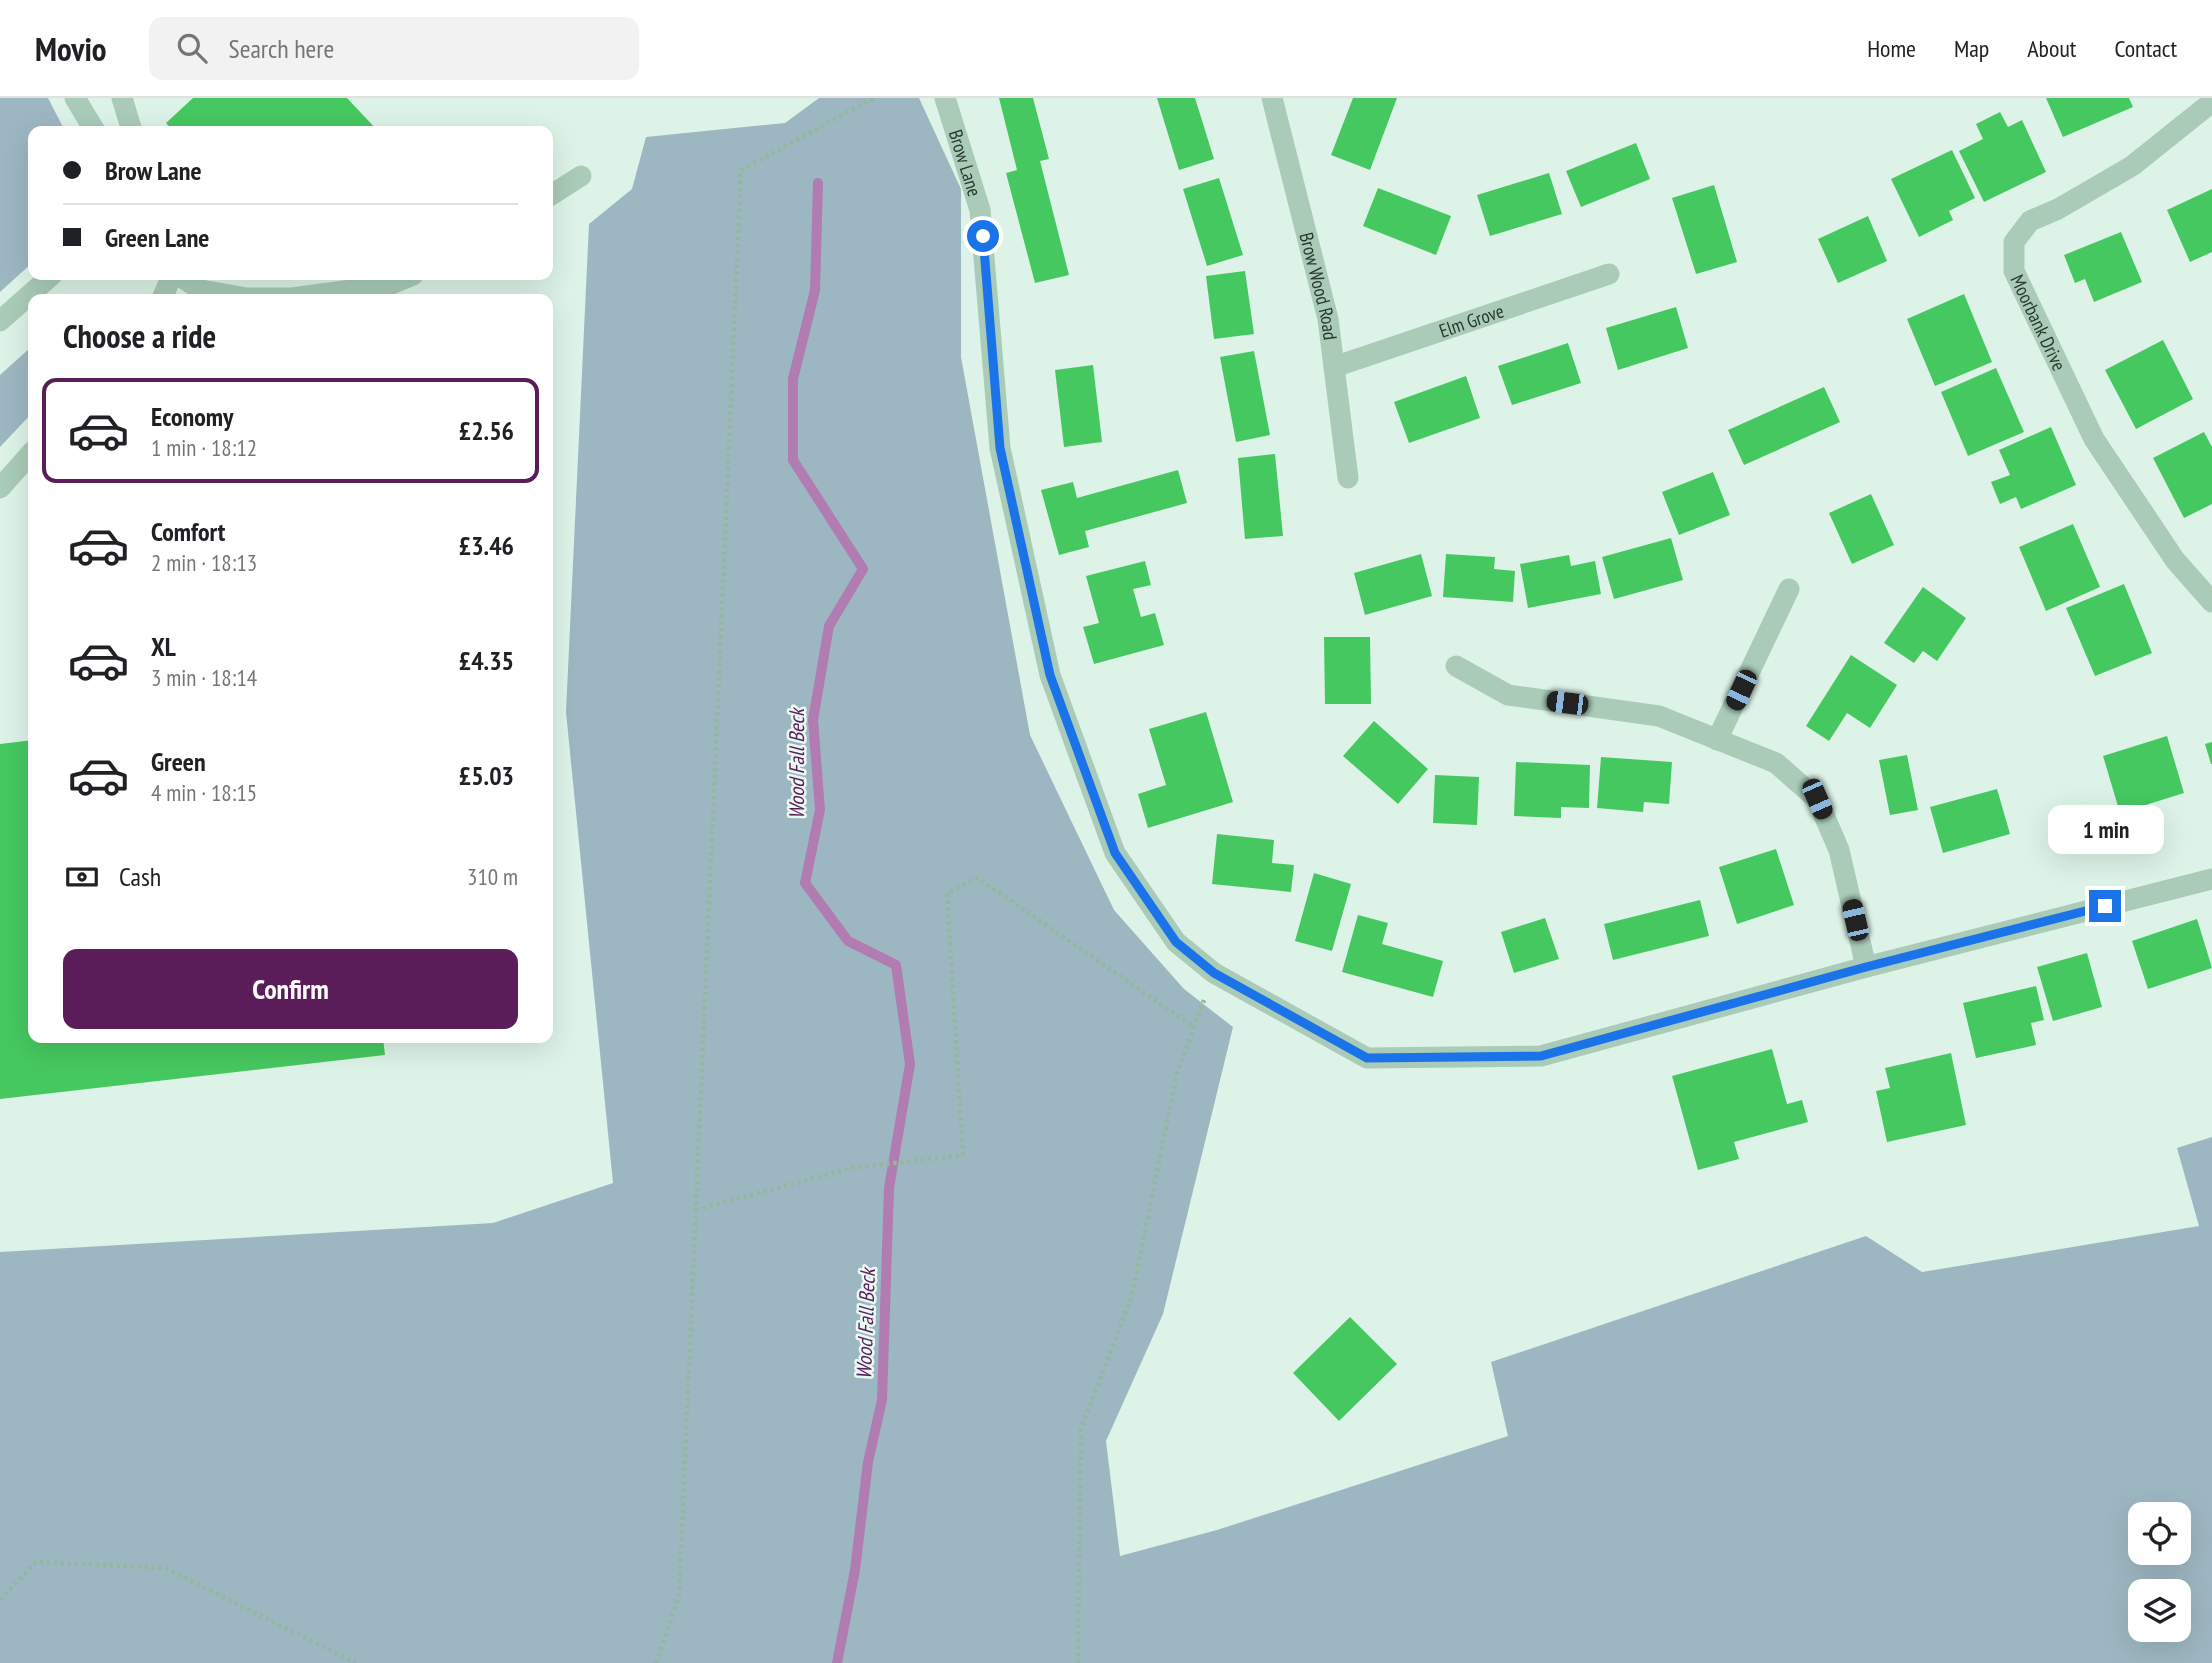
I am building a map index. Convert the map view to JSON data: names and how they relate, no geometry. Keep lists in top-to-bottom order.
{
  "streets": {
    "street": [
      "Brow Lane",
      "Brow Wood Road",
      "Elm Grove",
      "Moorbank Drive"
    ]
  },
  "crossings": [
    ["Brow Wood Road", "Elm Grove"]
  ],
  "water": ["Wood Fall Beck"],
  "page": {
    "header": "Movio",
    "search": "Search here",
    "nav": [
      "Home",
      "Map",
      "About",
      "Contact"
    ],
    "banner": ["Brow Lane", "Green Lane"],
    "heading": "Choose a ride",
    "list": [
      {
        "name": "Economy",
        "note": "1 min · 18:12",
        "value": "£2.56"
      },
      {
        "name": "Comfort",
        "note": "2 min · 18:13",
        "value": "£3.46"
      },
      {
        "name": "XL",
        "note": "3 min · 18:14",
        "value": "£4.35"
      },
      {
        "name": "Green",
        "note": "4 min · 18:15",
        "value": "£5.03"
      }
    ],
    "bubble": "1 min",
    "pay": ["Cash", "310 m"],
    "buttons": "Confirm"
  }
}
